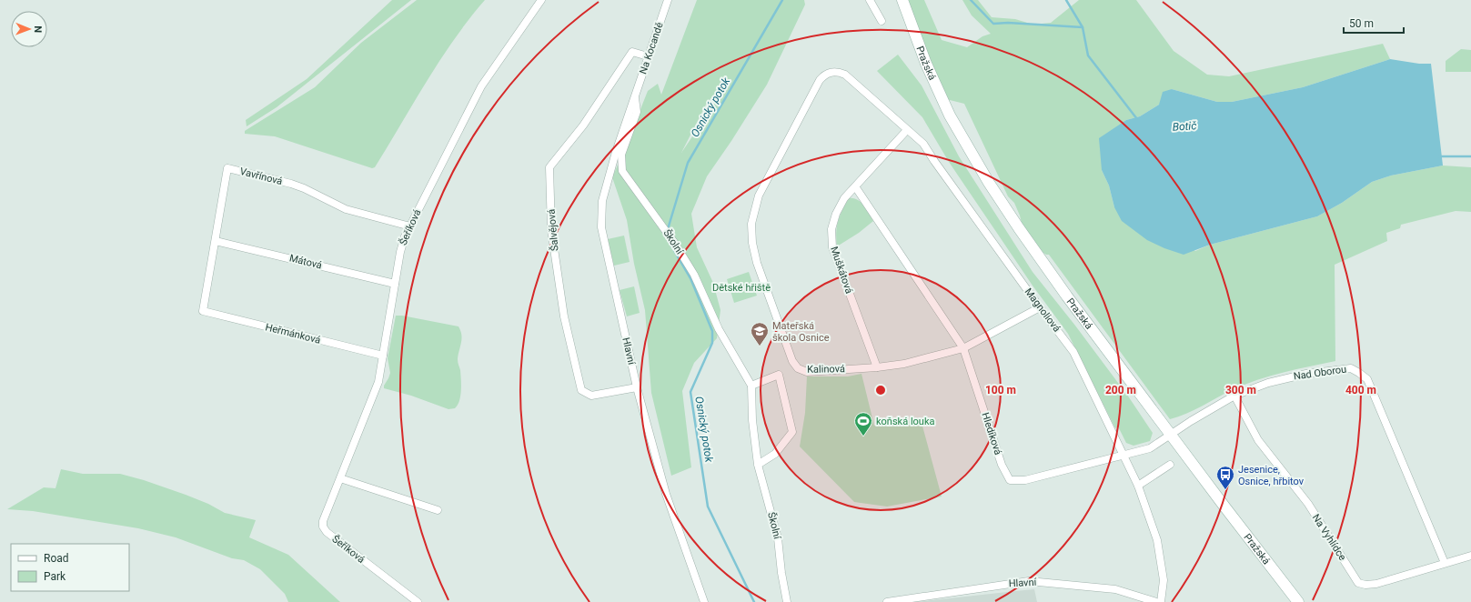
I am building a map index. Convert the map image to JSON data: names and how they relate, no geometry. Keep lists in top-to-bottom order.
{
  "streets": {
    "main road": ["Pražská"],
    "street": [
      "Na Kocandě",
      "Vavřínová",
      "Šeříková",
      "Šalvějová",
      "Školní",
      "Mátová",
      "Muškátová",
      "Magnoliová",
      "Heřmánková",
      "Hlavní",
      "Kalinová",
      "Nad Oborou",
      "Hledíková",
      "Na Vyhlídce"
    ]
  },
  "crossings": [
    ["Na Kocandě", "Šalvějová"],
    ["Na Kocandě", "Školní"],
    ["Na Kocandě", "Hlavní"],
    ["Pražská", "Nad Oborou"],
    ["Pražská", "Hledíková"],
    ["Vavřínová", "Šeříková"],
    ["Vavřínová", "Mátová"],
    ["Vavřínová", "Heřmánková"],
    ["Šeříková", "Mátová"],
    ["Šeříková", "Heřmánková"],
    ["Šalvějová", "Hlavní"],
    ["Školní", "Hlavní"],
    ["Muškátová", "Magnoliová"],
    ["Muškátová", "Kalinová"],
    ["Muškátová", "Hledíková"],
    ["Magnoliová", "Kalinová"],
    ["Magnoliová", "Hledíková"],
    ["Kalinová", "Hledíková"],
    ["Nad Oborou", "Hledíková"],
    ["Nad Oborou", "Na Vyhlídce"]
  ],
  "water": ["Osnický potok", "Botič"],
  "parks": ["Dětské hřiště"],
  "places": {
    "school or university": ["Mateřská škola Osnice"],
    "sports": ["koňská louka"],
    "bus stop": ["Jesenice, Osnice, hřbitov"]
  },
  "legend": ["Road", "Park"],
  "scale_bar": "50 m",
  "north": "right",
  "rings": [
    "100 m",
    "200 m",
    "300 m",
    "400 m"
  ]
}
